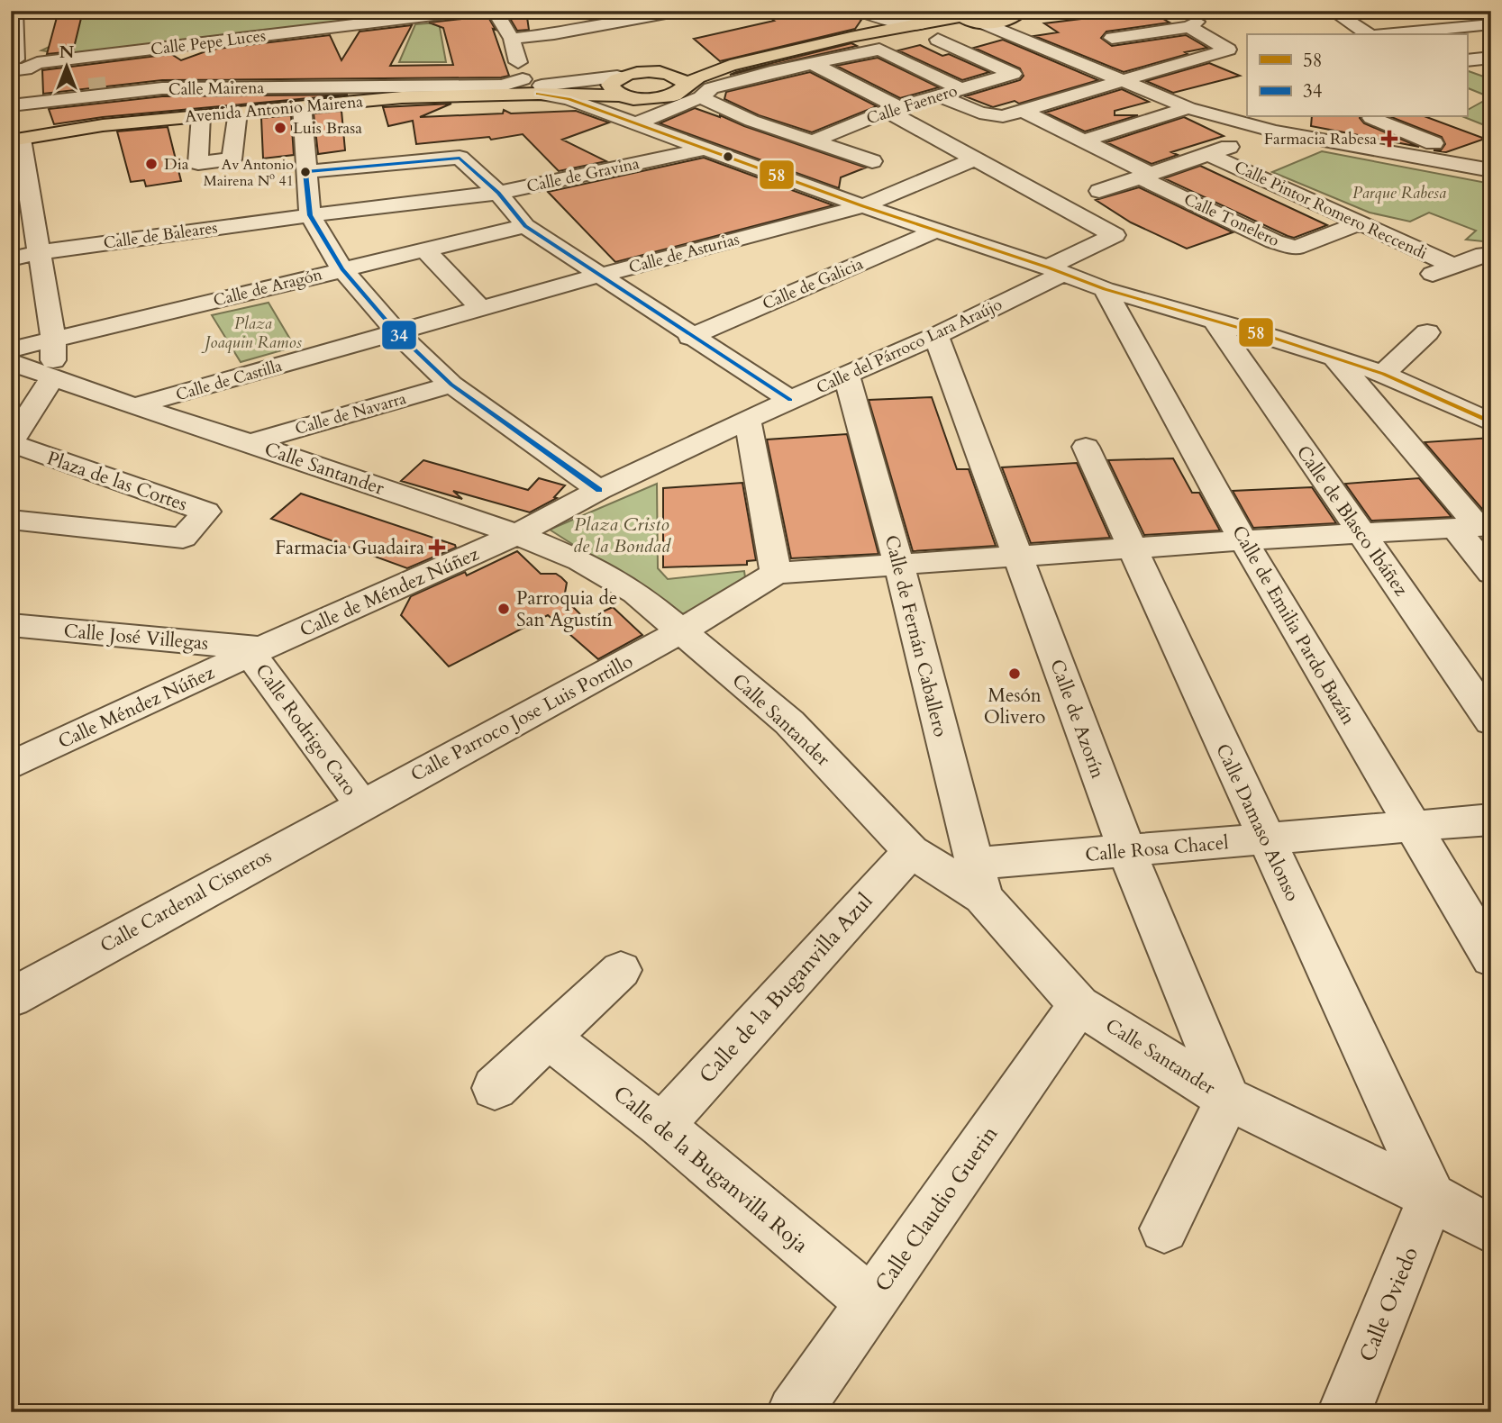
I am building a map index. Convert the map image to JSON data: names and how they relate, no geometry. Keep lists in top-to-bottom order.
{
  "streets": {
    "main road": ["Avenida Antonio Mairena"],
    "street": [
      "Calle Pepe Luces",
      "Calle Mairena",
      "Calle Faenero",
      "Calle de Gravina",
      "Calle Pintor Romero Reccendi",
      "Calle Tonelero",
      "Calle de Baleares",
      "Calle de Asturias",
      "Calle de Galicia",
      "Calle de Aragón",
      "Calle del Párroco Lara Araújo",
      "Calle de Castilla",
      "Calle de Navarra",
      "Calle Santander",
      "Plaza de las Cortes",
      "Calle de Blasco Ibáñez",
      "Calle de Méndez Núñez",
      "Calle de Emilia Pardo Bazán",
      "Calle de Fernán Caballero",
      "Calle José Villegas",
      "Calle Méndez Núñez",
      "Calle Parroco Jose Luis Portillo",
      "Calle de Azorín",
      "Calle Rodrigo Caro",
      "Calle Damaso Alonso",
      "Calle Rosa Chacel",
      "Calle Cardenal Cisneros",
      "Calle de la Buganvilla Azul",
      "Calle de la Buganvilla Roja",
      "Calle Claudio Guerin",
      "Calle Oviedo"
    ]
  },
  "crossings": [
    ["Calle Mairena", "Avenida Antonio Mairena"],
    ["Calle de Gravina", "Calle de Baleares"],
    ["Calle de Gravina", "Calle de Aragón"],
    ["Calle Pintor Romero Reccendi", "Calle Tonelero"],
    ["Calle de Asturias", "Calle del Párroco Lara Araújo"],
    ["Calle de Asturias", "Calle de Castilla"],
    ["Calle del Párroco Lara Araújo", "Calle Santander"],
    ["Calle del Párroco Lara Araújo", "Calle de Méndez Núñez"],
    ["Calle del Párroco Lara Araújo", "Calle de Fernán Caballero"],
    ["Calle del Párroco Lara Araújo", "Calle de Azorín"],
    ["Calle de Castilla", "Calle Santander"],
    ["Calle de Navarra", "Calle Santander"],
    ["Calle Santander", "Calle de Méndez Núñez"],
    ["Calle Santander", "Calle de Fernán Caballero"],
    ["Calle Santander", "Calle Parroco Jose Luis Portillo"],
    ["Calle Santander", "Calle de Azorín"],
    ["Calle Santander", "Calle Damaso Alonso"],
    ["Calle Santander", "Calle Rosa Chacel"],
    ["Calle Santander", "Calle de la Buganvilla Azul"],
    ["Calle Santander", "Calle Claudio Guerin"],
    ["Calle Santander", "Calle Oviedo"],
    ["Calle de Méndez Núñez", "Calle José Villegas"],
    ["Calle de Méndez Núñez", "Calle Méndez Núñez"],
    ["Calle de Méndez Núñez", "Calle Rodrigo Caro"],
    ["Calle de Emilia Pardo Bazán", "Calle Rosa Chacel"],
    ["Calle de Fernán Caballero", "Calle Rosa Chacel"],
    ["Calle José Villegas", "Calle Méndez Núñez"],
    ["Calle José Villegas", "Calle Rodrigo Caro"],
    ["Calle Méndez Núñez", "Calle Rodrigo Caro"],
    ["Calle Parroco Jose Luis Portillo", "Calle Rodrigo Caro"],
    ["Calle Parroco Jose Luis Portillo", "Calle Cardenal Cisneros"],
    ["Calle de Azorín", "Calle Rosa Chacel"],
    ["Calle Rodrigo Caro", "Calle Cardenal Cisneros"],
    ["Calle Damaso Alonso", "Calle Rosa Chacel"],
    ["Calle Damaso Alonso", "Calle Oviedo"],
    ["Calle de la Buganvilla Azul", "Calle de la Buganvilla Roja"],
    ["Calle de la Buganvilla Roja", "Calle Claudio Guerin"]
  ],
  "parks": ["Parque Rabesa", "Plaza Joaquin Ramos", "Plaza Cristo de la Bondad"],
  "places": {
    "other": [
      "Luis Brasa",
      "Dia",
      "Av Antonio Mairena Nº 41",
      "Parroquia de San Agustín",
      "Mesón Olivero"
    ],
    "health": ["Farmacia Rabesa", "Farmacia Guadaira"]
  },
  "lines": ["transit line 58", "transit line 34"],
  "legend": ["58", "34"],
  "north": "top"
}
